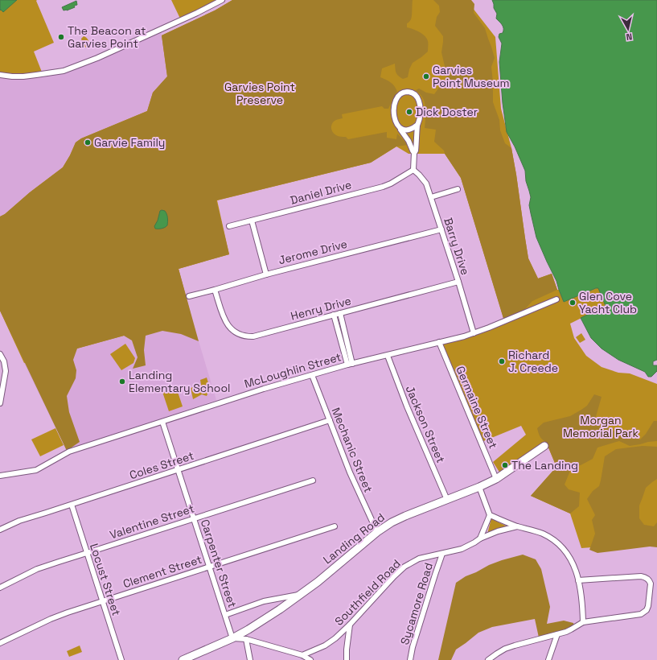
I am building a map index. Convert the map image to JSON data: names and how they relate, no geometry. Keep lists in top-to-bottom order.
{
  "streets": {
    "street": [
      "Daniel Drive",
      "Barry Drive",
      "Jerome Drive",
      "Henry Drive",
      "McLoughlin Street",
      "Germaine Street",
      "Jackson Street",
      "Mechanic Street",
      "Coles Street",
      "Valentine Street",
      "Landing Road",
      "Carpenter Street",
      "Clement Street",
      "Locust Street",
      "Southfield Road",
      "Sycamore Road"
    ]
  },
  "crossings": [
    ["Daniel Drive", "Barry Drive"],
    ["Barry Drive", "Jerome Drive"],
    ["Barry Drive", "Henry Drive"],
    ["Barry Drive", "McLoughlin Street"],
    ["Jerome Drive", "Henry Drive"],
    ["McLoughlin Street", "Germaine Street"],
    ["McLoughlin Street", "Jackson Street"],
    ["McLoughlin Street", "Mechanic Street"],
    ["McLoughlin Street", "Carpenter Street"],
    ["Germaine Street", "Landing Road"],
    ["Jackson Street", "Landing Road"],
    ["Mechanic Street", "Coles Street"],
    ["Mechanic Street", "Landing Road"],
    ["Coles Street", "Carpenter Street"],
    ["Coles Street", "Locust Street"],
    ["Valentine Street", "Carpenter Street"],
    ["Valentine Street", "Locust Street"],
    ["Landing Road", "Carpenter Street"],
    ["Carpenter Street", "Clement Street"],
    ["Clement Street", "Locust Street"],
    ["Southfield Road", "Sycamore Road"]
  ],
  "parks": ["Garvies Point Preserve", "Morgan Memorial Park"],
  "places": [
    "The Beacon at Garvies Point",
    "Garvies Point Museum",
    "Dick Doster",
    "Garvie Family",
    "Glen Cove Yacht Club",
    "Richard J. Creede",
    "Landing Elementary School",
    "The Landing"
  ],
  "north": "bottom"
}
